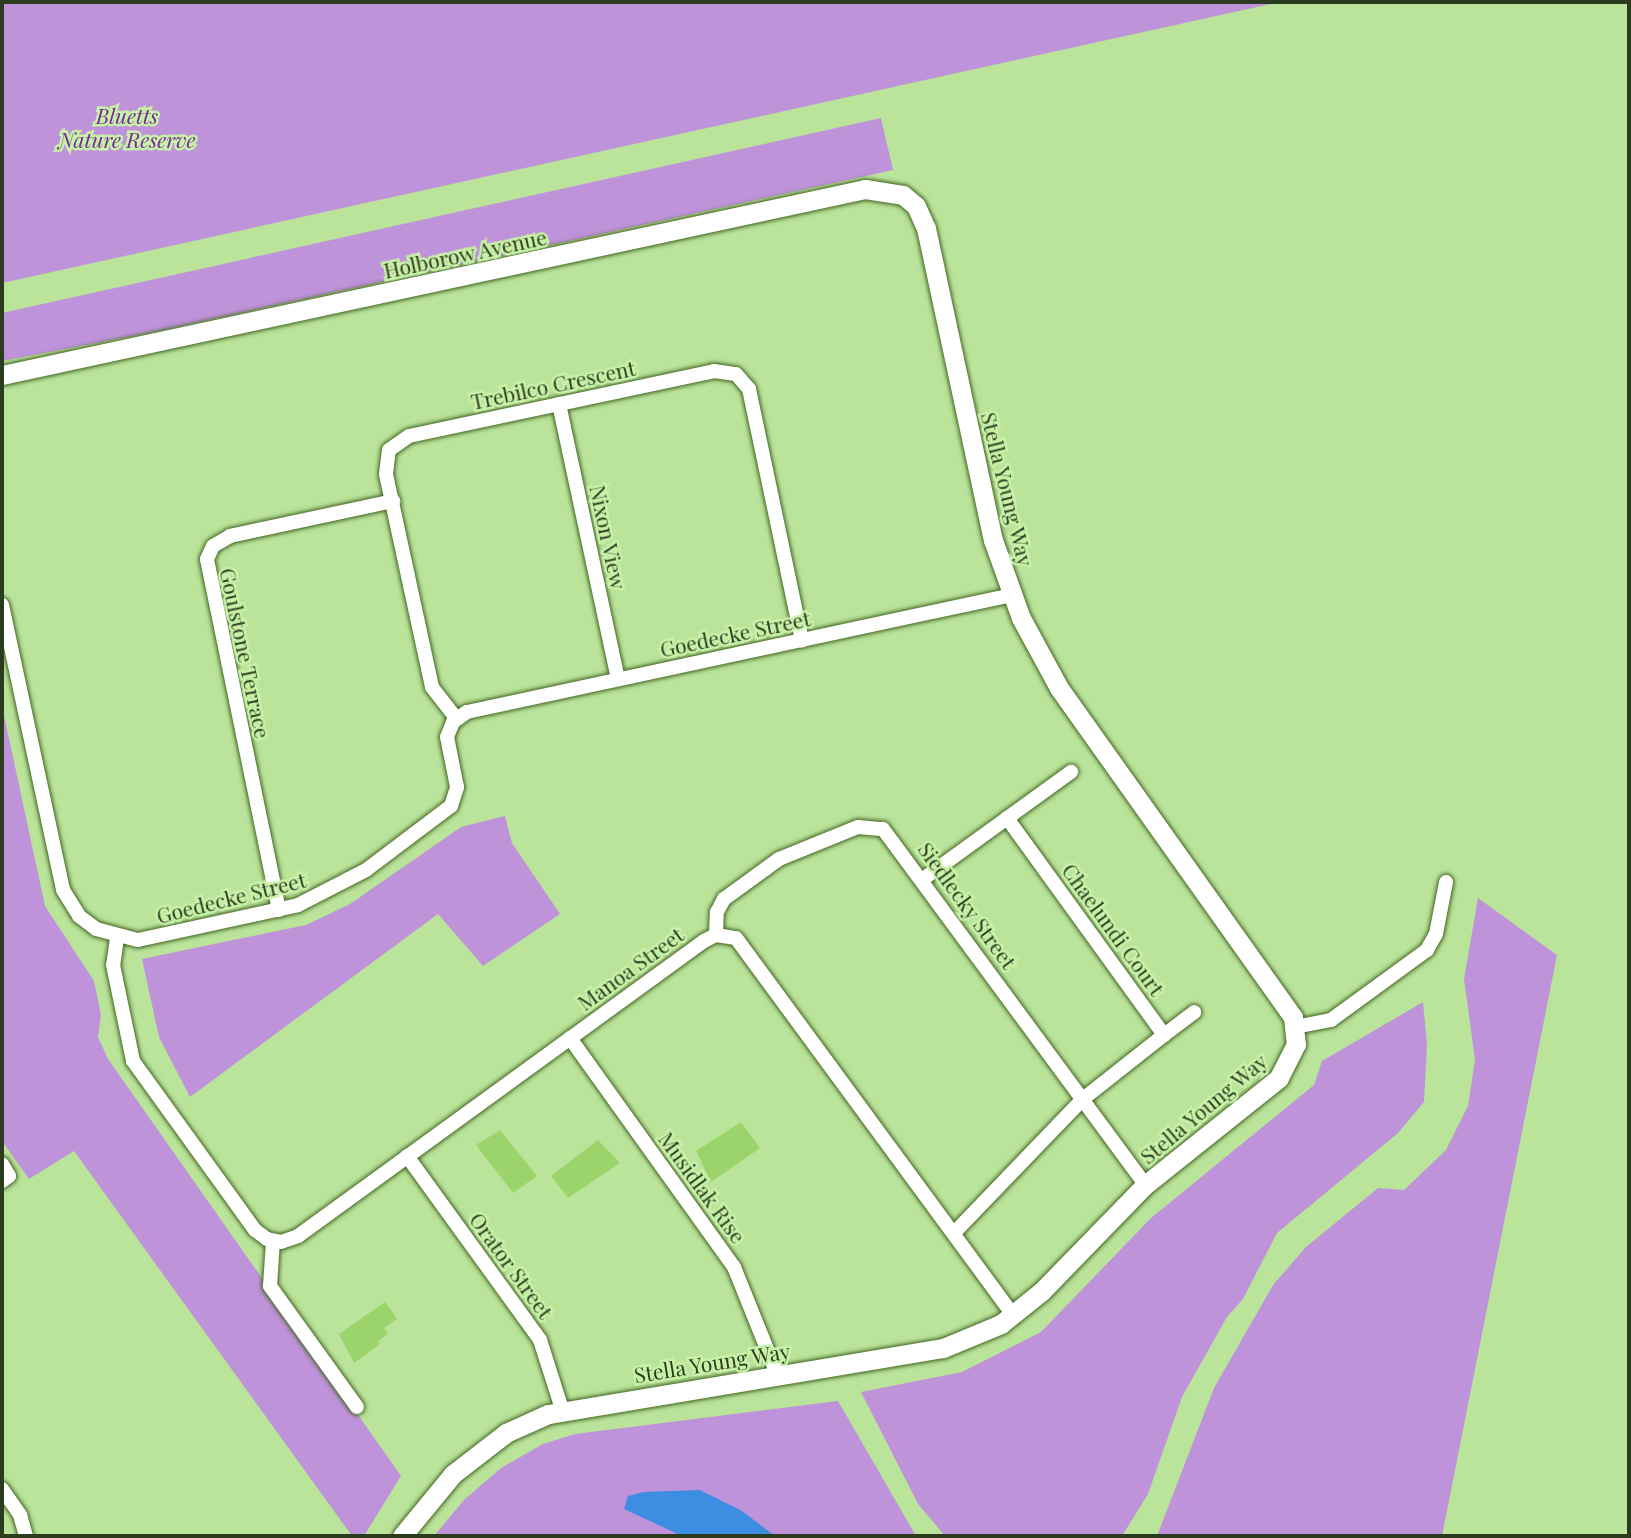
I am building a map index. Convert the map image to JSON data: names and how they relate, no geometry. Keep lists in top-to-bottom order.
{
  "streets": {
    "street": [
      "Holborow Avenue",
      "Trebilco Crescent",
      "Stella Young Way",
      "Nixon View",
      "Goedecke Street",
      "Goulstone Terrace",
      "Siedlecky Street",
      "Chaelundi Court",
      "Manoa Street",
      "Musidlak Rise",
      "Orator Street"
    ]
  },
  "crossings": [
    ["Holborow Avenue", "Stella Young Way"],
    ["Trebilco Crescent", "Nixon View"],
    ["Trebilco Crescent", "Goedecke Street"],
    ["Trebilco Crescent", "Goulstone Terrace"],
    ["Stella Young Way", "Goedecke Street"],
    ["Stella Young Way", "Siedlecky Street"],
    ["Stella Young Way", "Manoa Street"],
    ["Stella Young Way", "Musidlak Rise"],
    ["Stella Young Way", "Orator Street"],
    ["Nixon View", "Goedecke Street"],
    ["Goedecke Street", "Goulstone Terrace"],
    ["Siedlecky Street", "Manoa Street"],
    ["Manoa Street", "Musidlak Rise"],
    ["Manoa Street", "Orator Street"]
  ],
  "parks": ["Bluetts Nature Reserve"]
}
